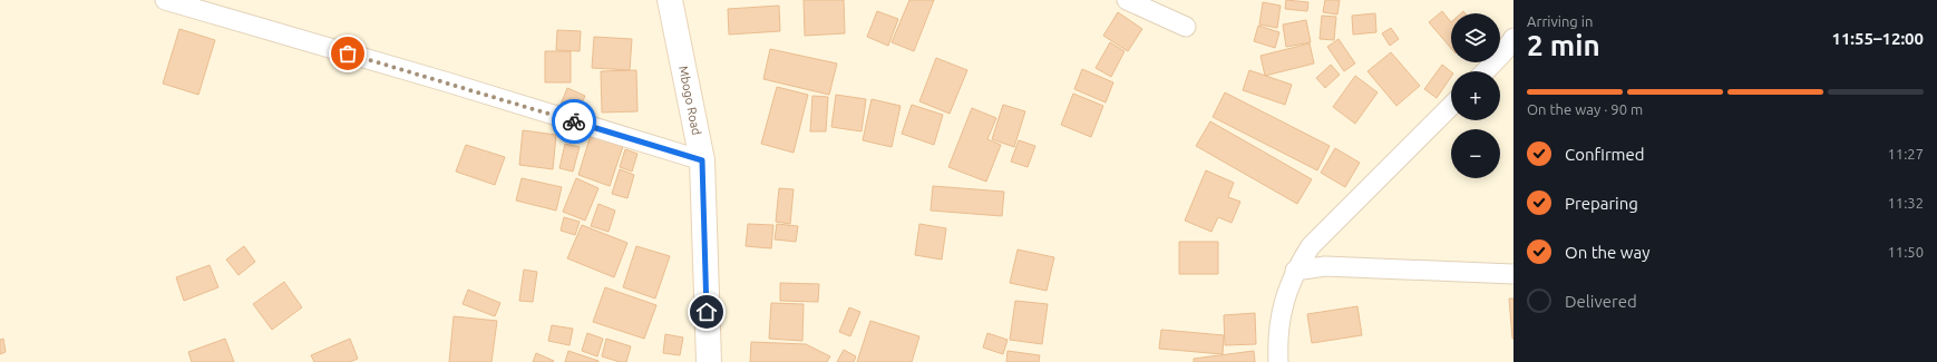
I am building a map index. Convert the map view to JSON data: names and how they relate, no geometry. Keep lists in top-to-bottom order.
{
  "streets": {
    "main road": ["Mbogo Road"]
  },
  "page": {
    "heading": ["2 min", "Arriving in", "11:55–12:00"],
    "map_buttons": ["+", "−"],
    "bar": "On the way · 90 m",
    "list": [
      ["Confirmed", "11:27"],
      ["Preparing", "11:32"],
      ["On the way", "11:50"],
      "Delivered"
    ]
  }
}
